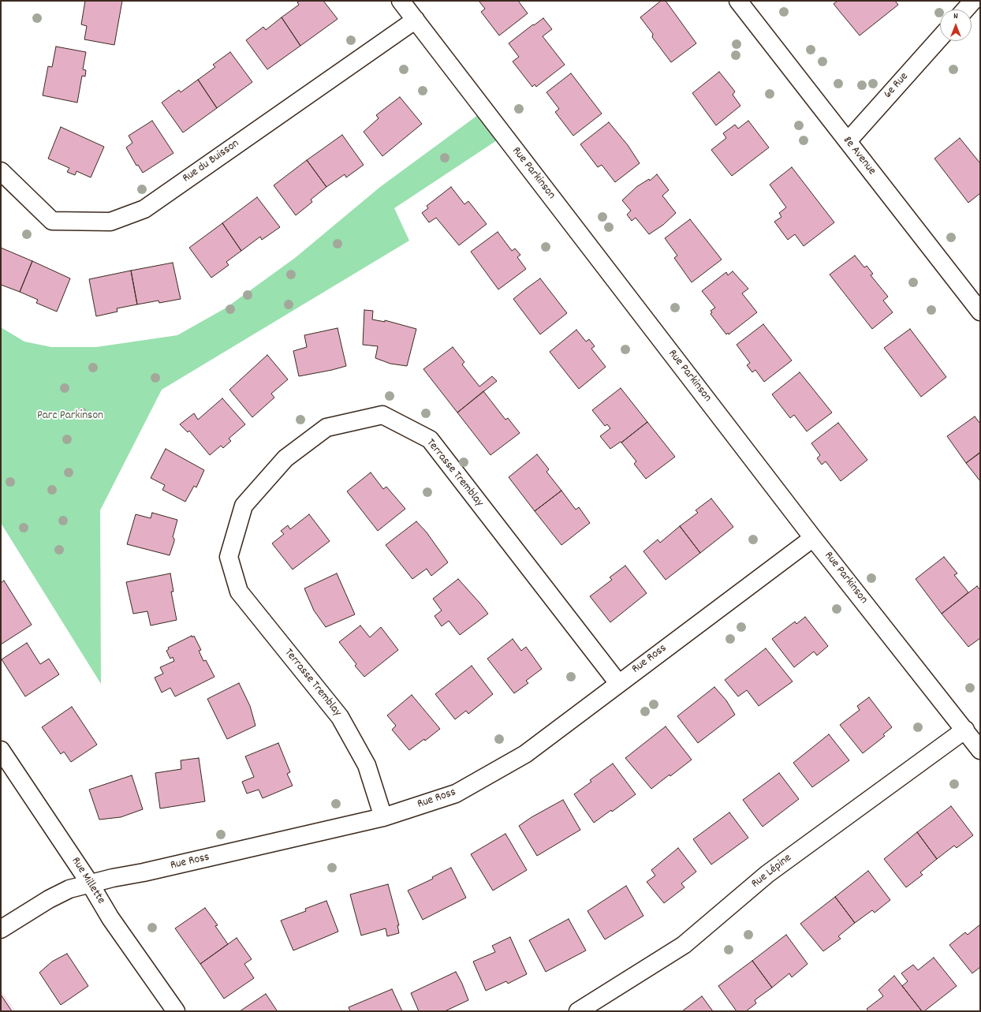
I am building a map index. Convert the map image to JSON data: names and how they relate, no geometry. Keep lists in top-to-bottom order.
{
  "streets": {
    "street": [
      "6e Rue",
      "8e Avenue",
      "Rue du Buisson",
      "Rue Parkinson",
      "Terrasse Tremblay",
      "Rue Ross",
      "Rue Lépine",
      "Rue Millette"
    ]
  },
  "crossings": [
    ["6e Rue", "8e Avenue"],
    ["Rue du Buisson", "Rue Parkinson"],
    ["Rue Parkinson", "Rue Ross"],
    ["Rue Parkinson", "Rue Lépine"],
    ["Terrasse Tremblay", "Rue Ross"],
    ["Rue Ross", "Rue Millette"]
  ],
  "parks": ["Parc Parkinson"],
  "north": "top"
}
